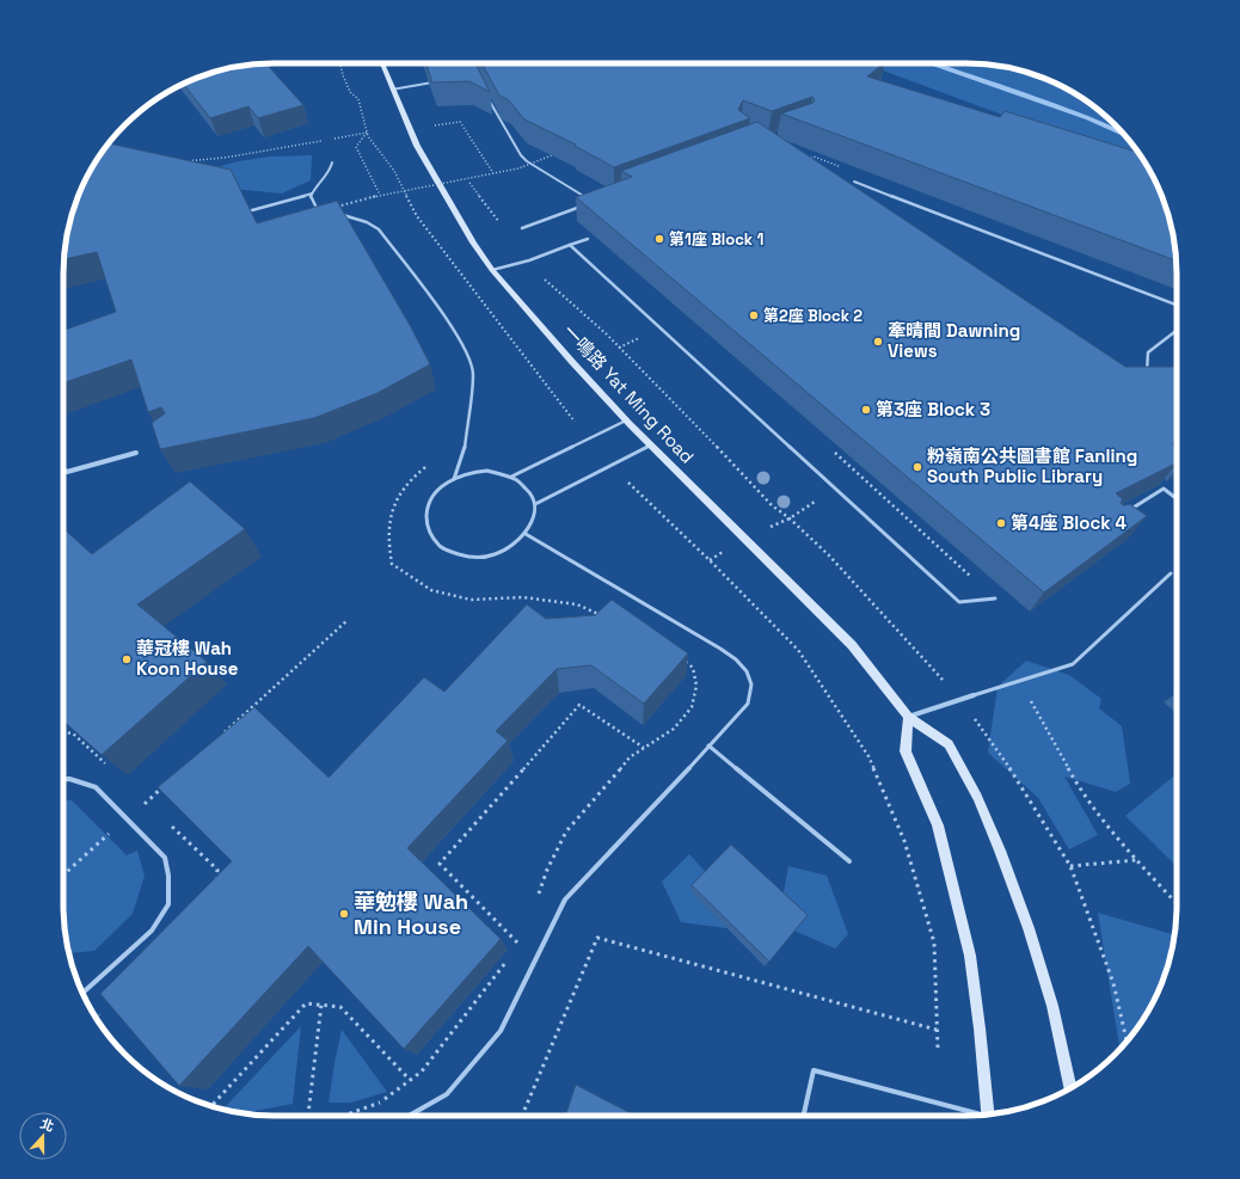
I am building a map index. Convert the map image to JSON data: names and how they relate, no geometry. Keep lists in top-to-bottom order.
{
  "streets": {
    "street": ["一鳴路 Yat Ming Road"]
  },
  "places": [
    "第1座 Block 1",
    "第2座 Block 2",
    "牽晴間 Dawning Views",
    "第3座 Block 3",
    "粉嶺南公共圖書館 Fanling South Public Library",
    "第4座 Block 4",
    "華冠樓 Wah Koon House",
    "華勉樓 Wah Min House"
  ],
  "north": "top"
}
